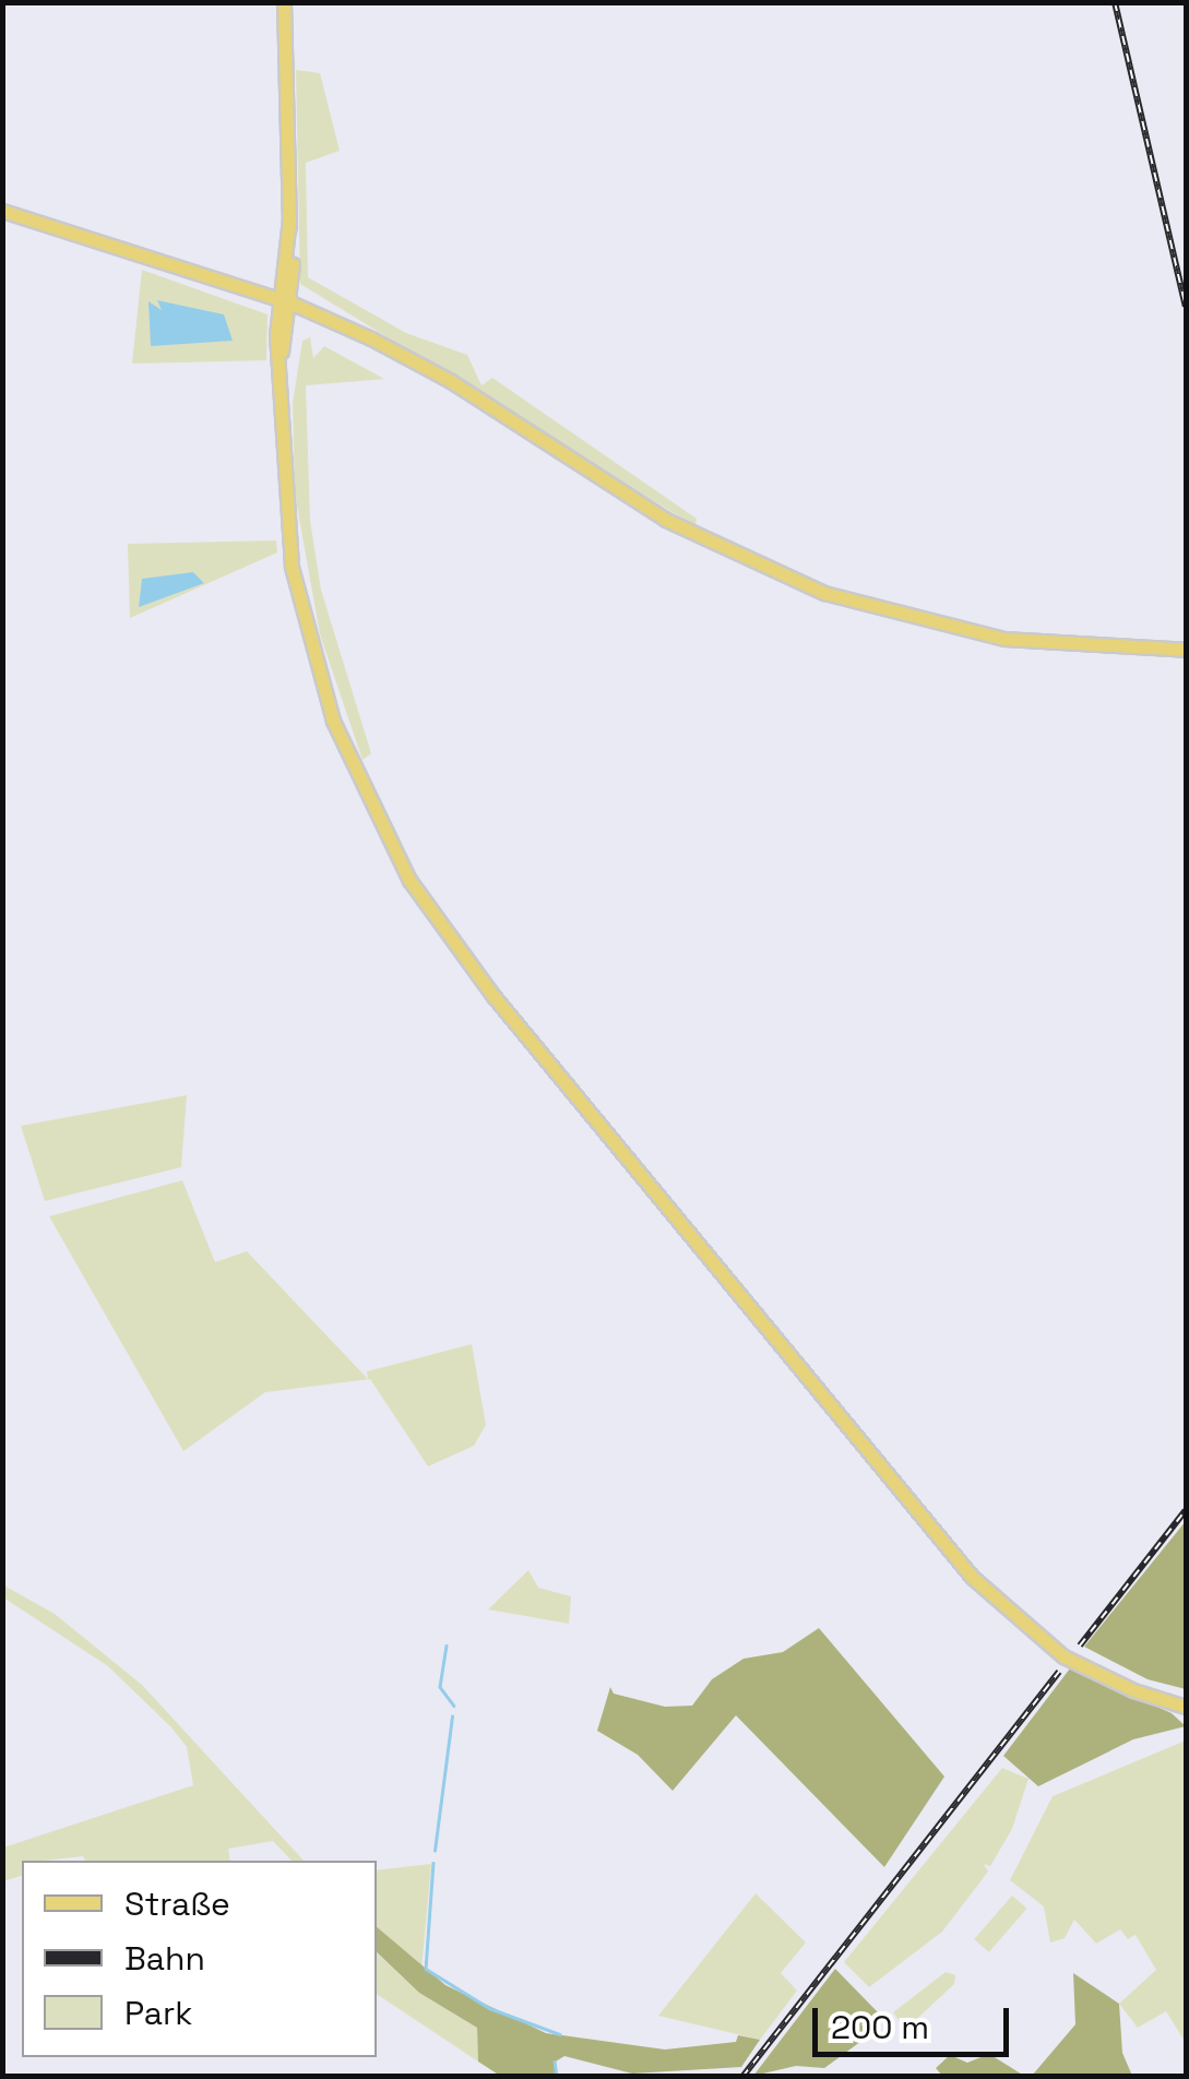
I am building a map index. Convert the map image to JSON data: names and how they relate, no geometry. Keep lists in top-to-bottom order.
{
  "legend": ["Straße", "Bahn", "Park"],
  "scale_bar": "200 m"
}
